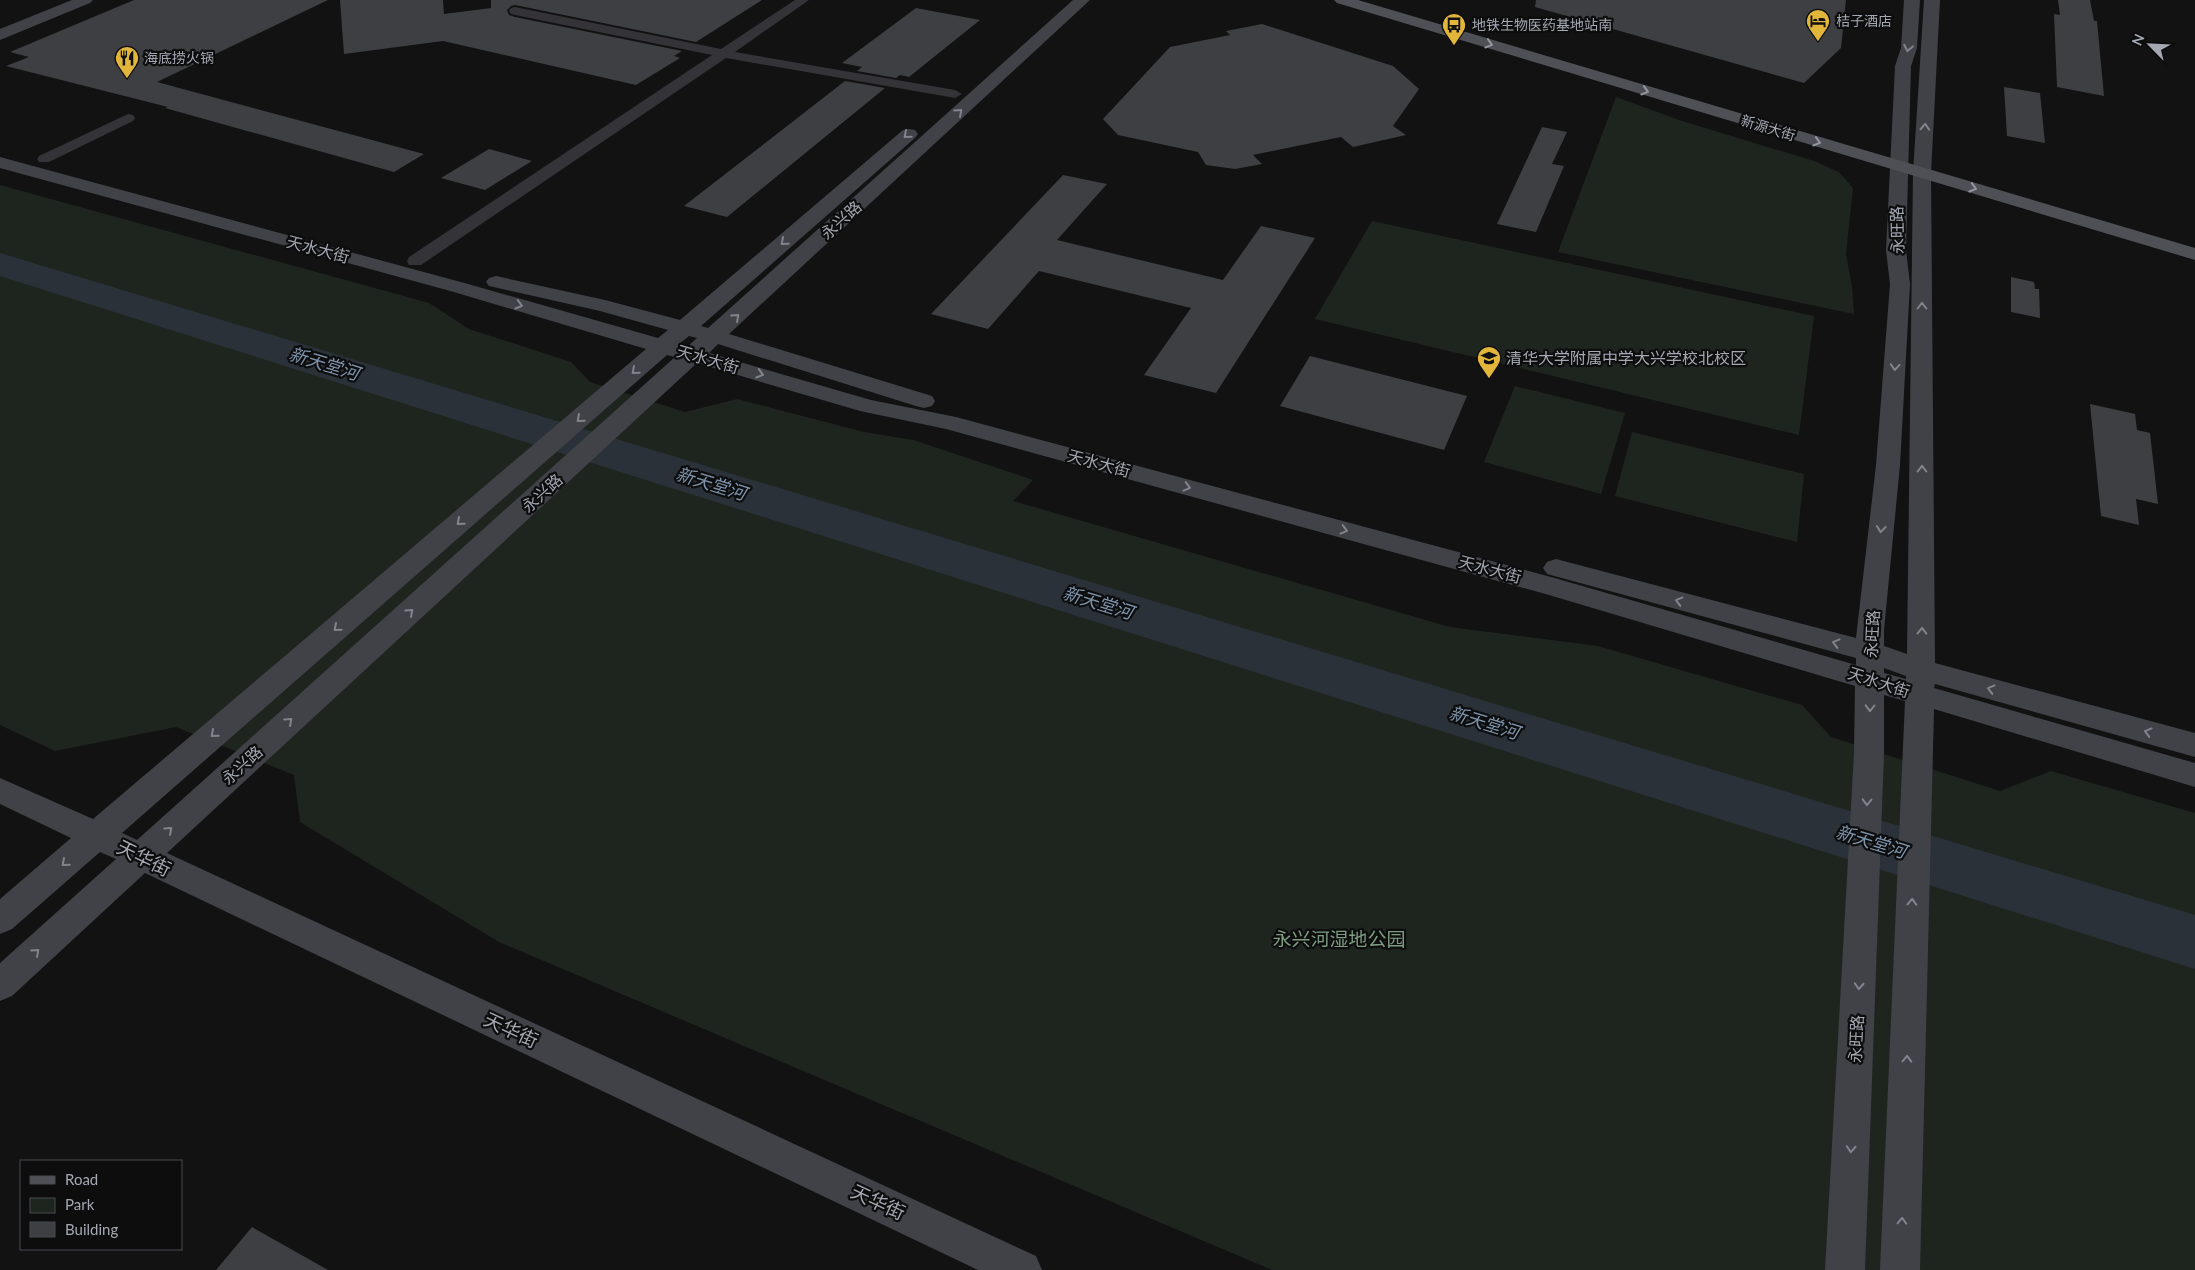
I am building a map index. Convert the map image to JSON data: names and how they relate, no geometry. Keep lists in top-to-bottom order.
{
  "streets": {
    "main road": [
      "新源大街",
      "永兴路",
      "永旺路",
      "天水大街",
      "天华街"
    ]
  },
  "crossings": [
    ["新源大街", "永旺路"],
    ["永兴路", "天水大街"],
    ["永兴路", "天华街"],
    ["永旺路", "天水大街"]
  ],
  "water": ["新天堂河"],
  "parks": ["永兴河湿地公园"],
  "places": {
    "hotel": ["桔子酒店"],
    "bus stop": ["地铁生物医药基地站南"],
    "restaurant": ["海底捞火锅"],
    "school or university": ["清华大学附属中学大兴学校北校区"]
  },
  "legend": ["Road", "Park", "Building"],
  "north": "top left"
}
